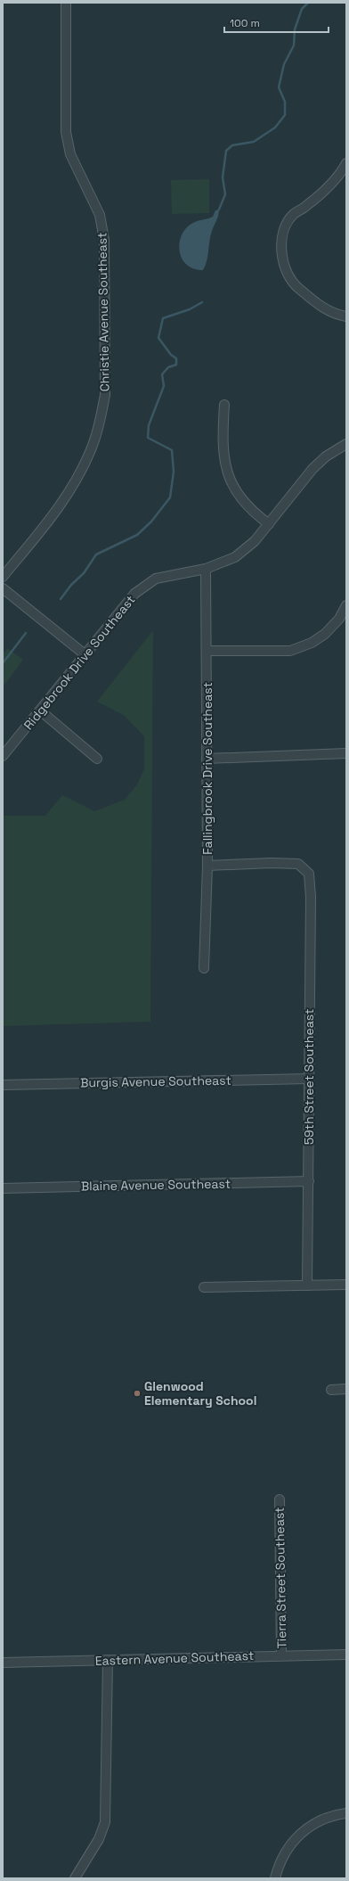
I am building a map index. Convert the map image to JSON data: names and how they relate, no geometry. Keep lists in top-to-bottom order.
{
  "streets": {
    "street": [
      "Christie Avenue Southeast",
      "Ridgebrook Drive Southeast",
      "Fallingbrook Drive Southeast",
      "59th Street Southeast",
      "Burgis Avenue Southeast",
      "Blaine Avenue Southeast",
      "Tierra Street Southeast",
      "Eastern Avenue Southeast"
    ]
  },
  "crossings": [
    ["Ridgebrook Drive Southeast", "Fallingbrook Drive Southeast"],
    ["Fallingbrook Drive Southeast", "59th Street Southeast"],
    ["59th Street Southeast", "Burgis Avenue Southeast"],
    ["59th Street Southeast", "Blaine Avenue Southeast"],
    ["Tierra Street Southeast", "Eastern Avenue Southeast"]
  ],
  "places": ["Glenwood Elementary School"],
  "scale_bar": "100 m"
}
